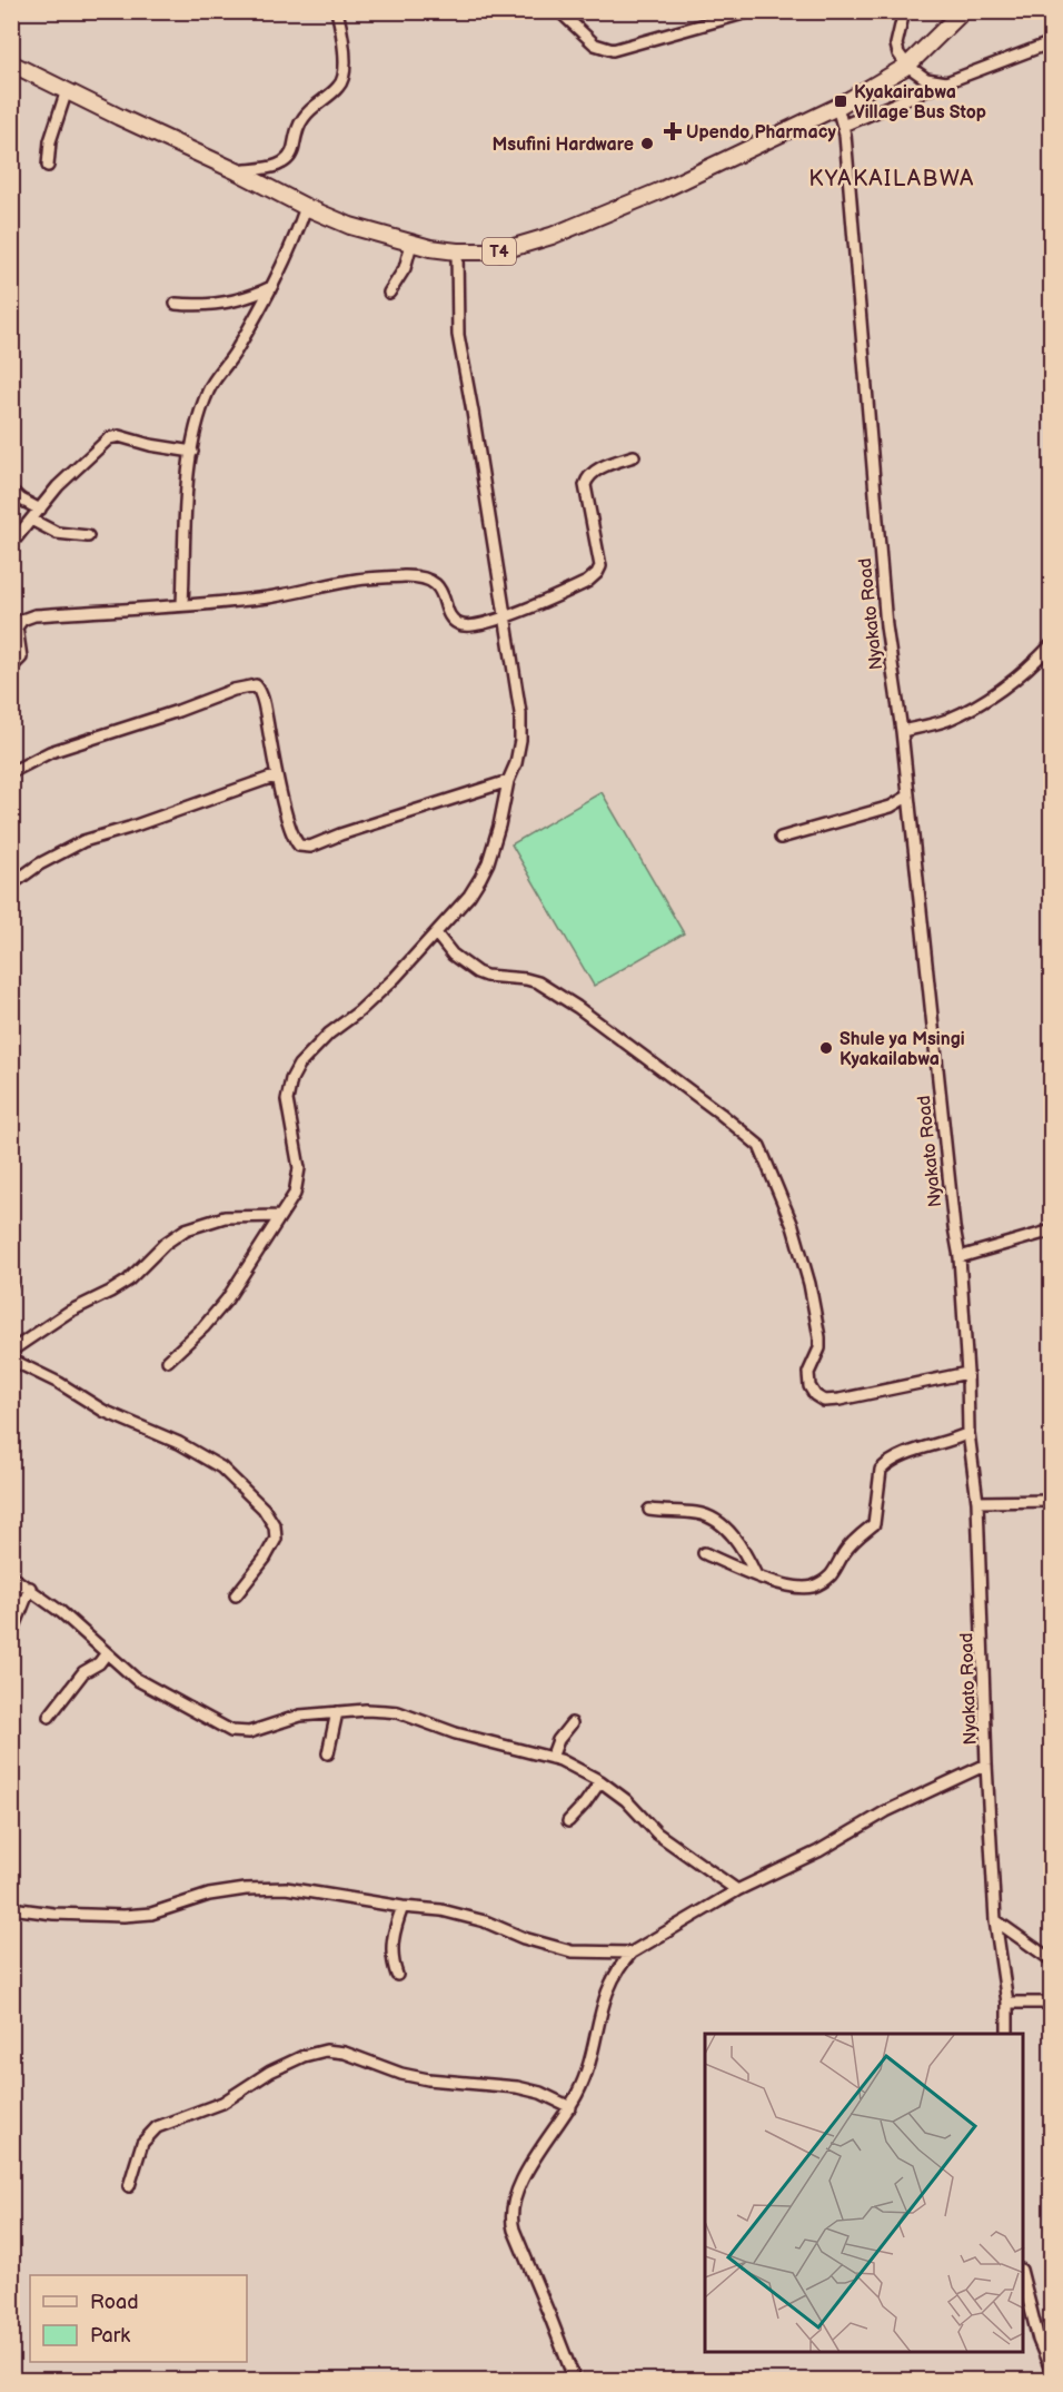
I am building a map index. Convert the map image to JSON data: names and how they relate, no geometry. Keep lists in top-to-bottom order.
{
  "streets": {
    "highway": ["T4"],
    "street": ["Nyakato Road"]
  },
  "crossings": [
    ["T4", "Nyakato Road"]
  ],
  "districts": ["KYAKAILABWA"],
  "places": {
    "transit": ["Kyakairabwa Village Bus Stop"],
    "health": ["Upendo Pharmacy"],
    "other": ["Msufini Hardware", "Shule ya Msingi Kyakailabwa"]
  },
  "legend": ["Road", "Park"]
}
